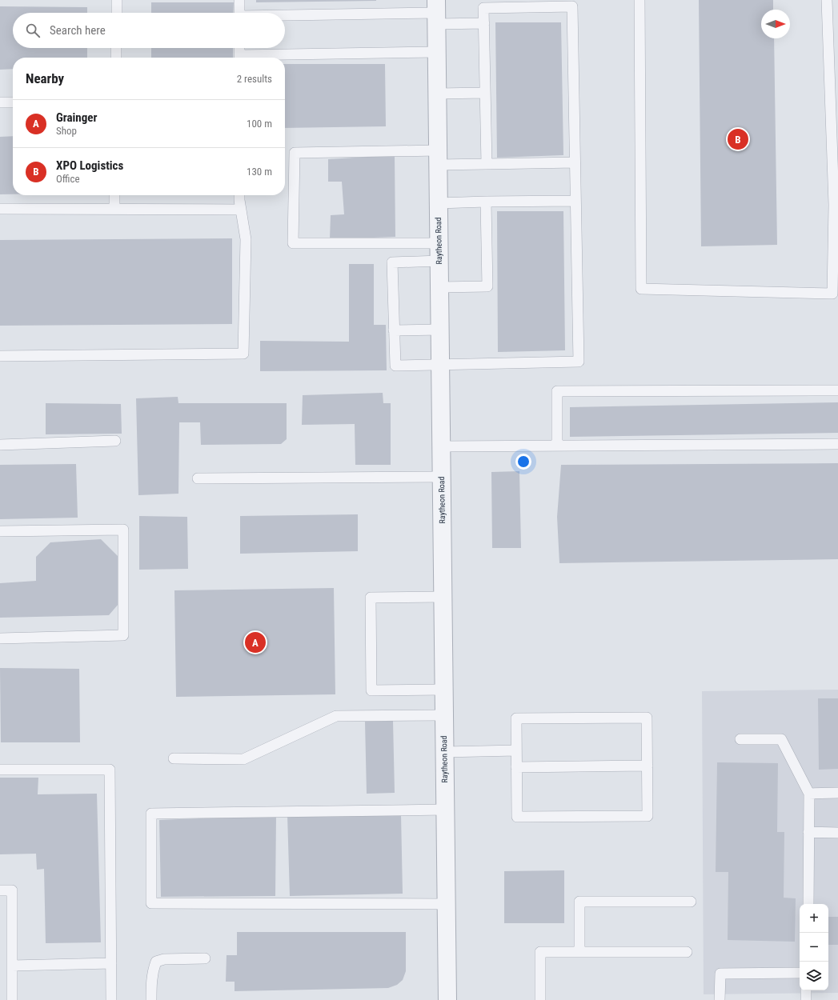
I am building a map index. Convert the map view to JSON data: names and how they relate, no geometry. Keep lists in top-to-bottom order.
{
  "streets": {
    "street": ["Raytheon Road"]
  },
  "north": "right",
  "page": {
    "search": "Search here",
    "heading": ["Nearby", "2 results"],
    "list": [
      {
        "mark": "A",
        "name": "Grainger",
        "note": "Shop",
        "value": "100 m"
      },
      {
        "mark": "B",
        "name": "XPO Logistics",
        "note": "Office",
        "value": "130 m"
      }
    ],
    "pins": ["B", "A"],
    "map_buttons": ["+", "−"]
  }
}
